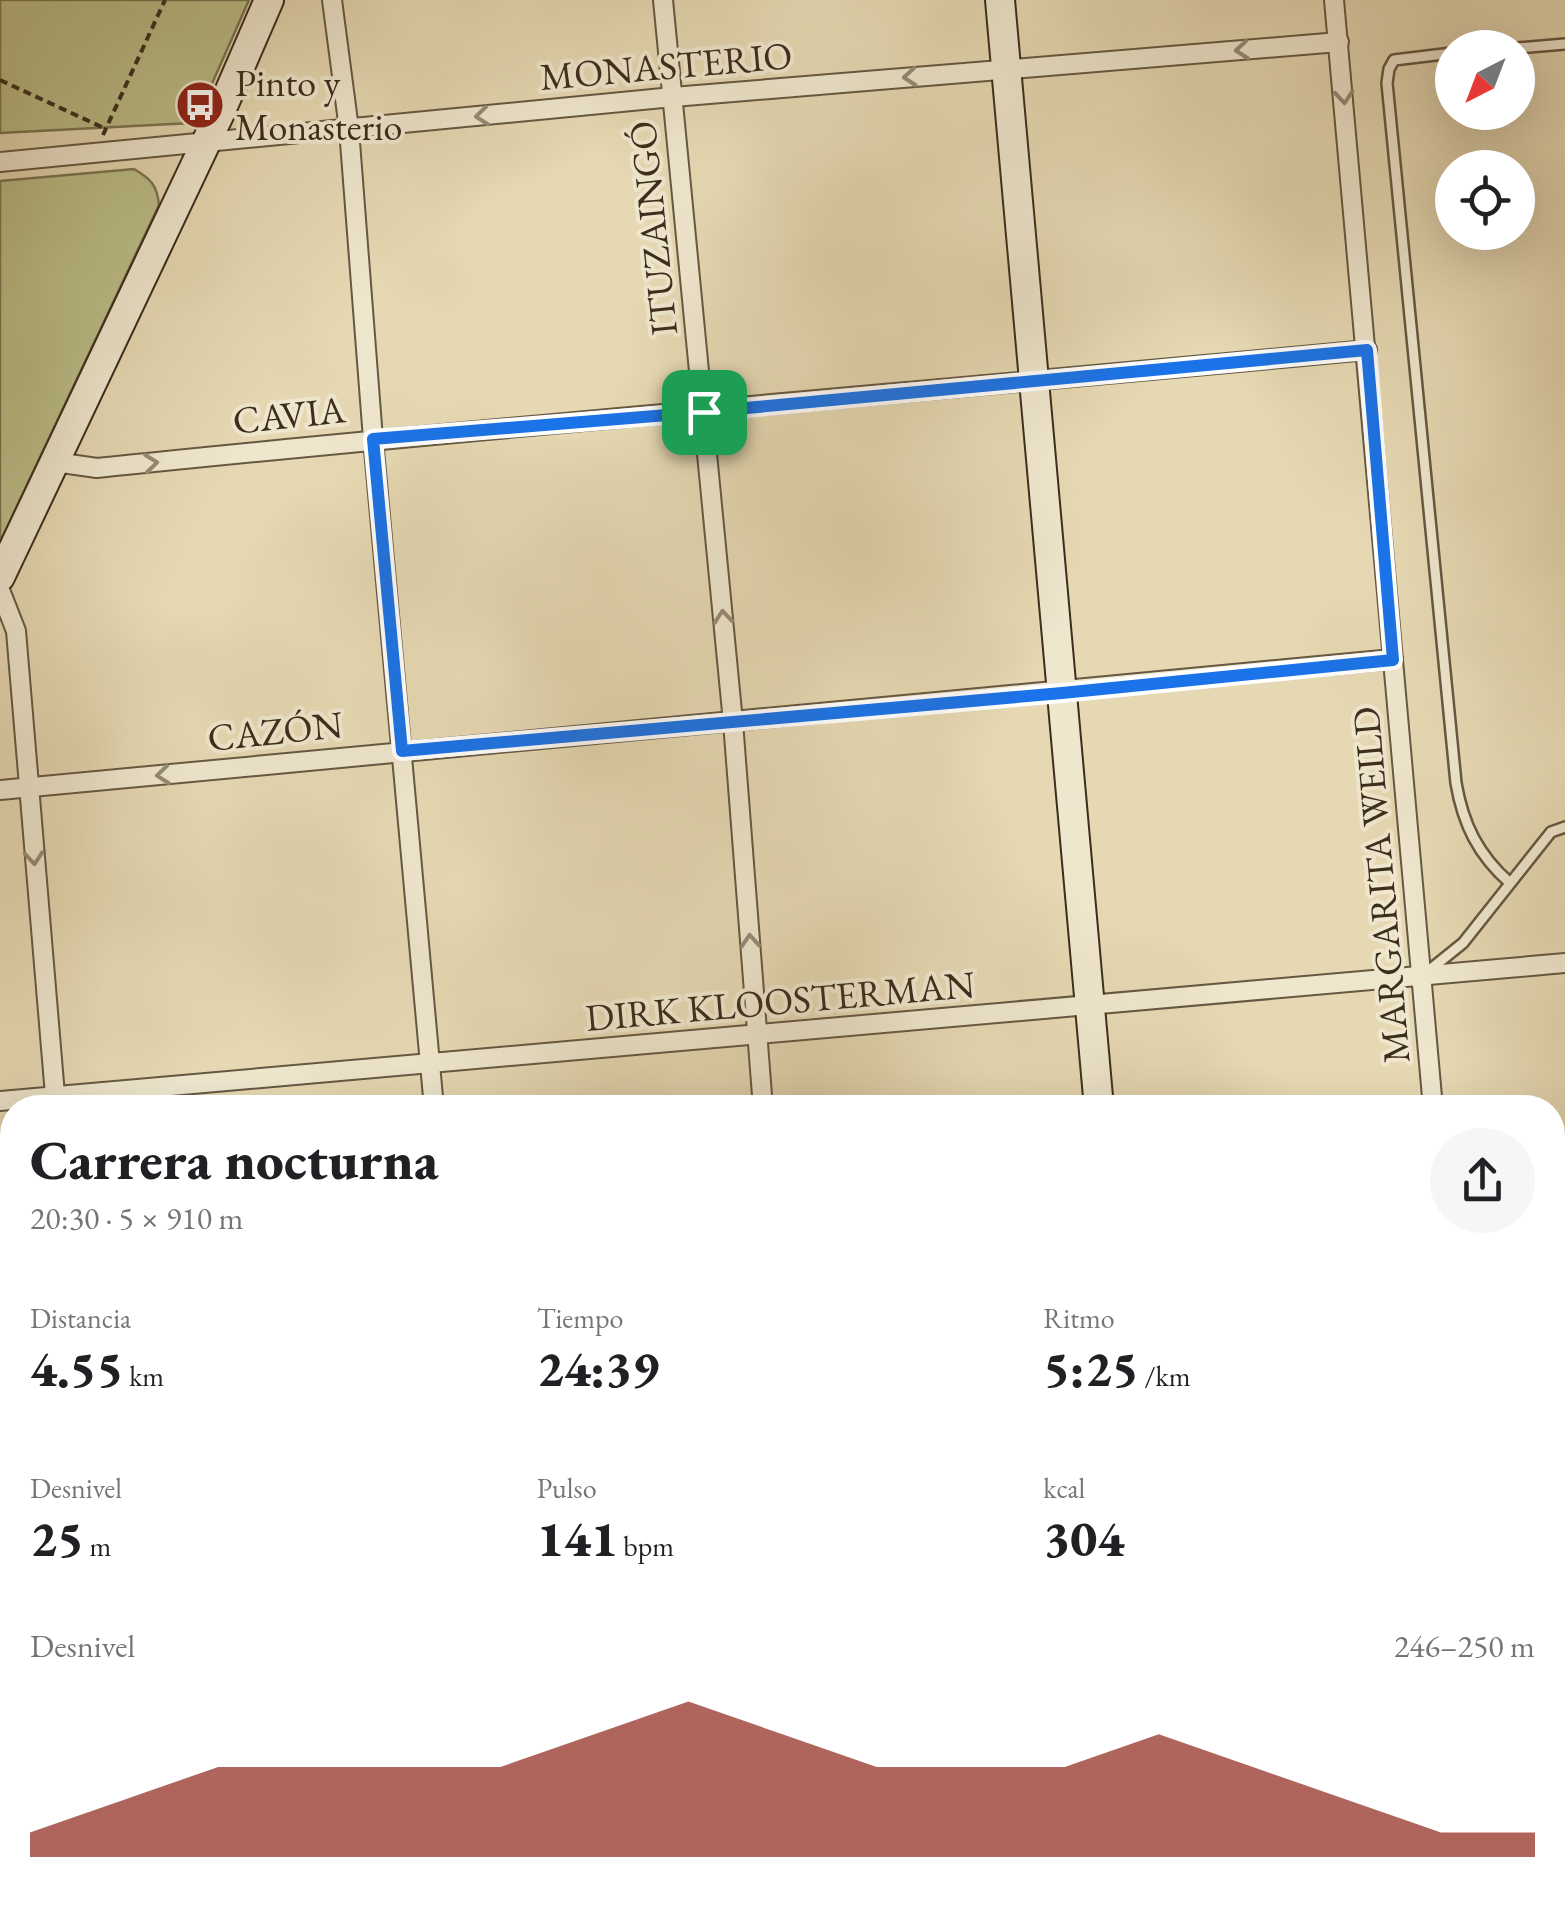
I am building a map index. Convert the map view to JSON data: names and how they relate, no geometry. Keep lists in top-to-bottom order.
{
  "streets": {
    "street": [
      "MONASTERIO",
      "ITUZAINGÓ",
      "CAVIA",
      "CAZÓN",
      "MARGARITA WEILD",
      "DIRK KLOOSTERMAN"
    ]
  },
  "crossings": [
    ["MONASTERIO", "ITUZAINGÓ"],
    ["MONASTERIO", "MARGARITA WEILD"],
    ["ITUZAINGÓ", "CAVIA"],
    ["ITUZAINGÓ", "CAZÓN"],
    ["ITUZAINGÓ", "DIRK KLOOSTERMAN"],
    ["CAVIA", "MARGARITA WEILD"],
    ["CAZÓN", "MARGARITA WEILD"],
    ["MARGARITA WEILD", "DIRK KLOOSTERMAN"]
  ],
  "one_way": ["MONASTERIO", "ITUZAINGÓ"],
  "places": {
    "bus stop": ["Pinto y Monasterio"]
  },
  "north": "bottom left",
  "page": {
    "heading": ["Carrera nocturna", "20:30 · 5 × 910 m"],
    "stats": [
      ["Distancia", "4.55 km"],
      ["Tiempo", "24:39"],
      ["Ritmo", "5:25 /km"],
      ["Desnivel", "25 m"],
      ["Pulso", "141 bpm"],
      ["kcal", "304"]
    ],
    "chart": ["Desnivel", "246–250 m"]
  }
}
